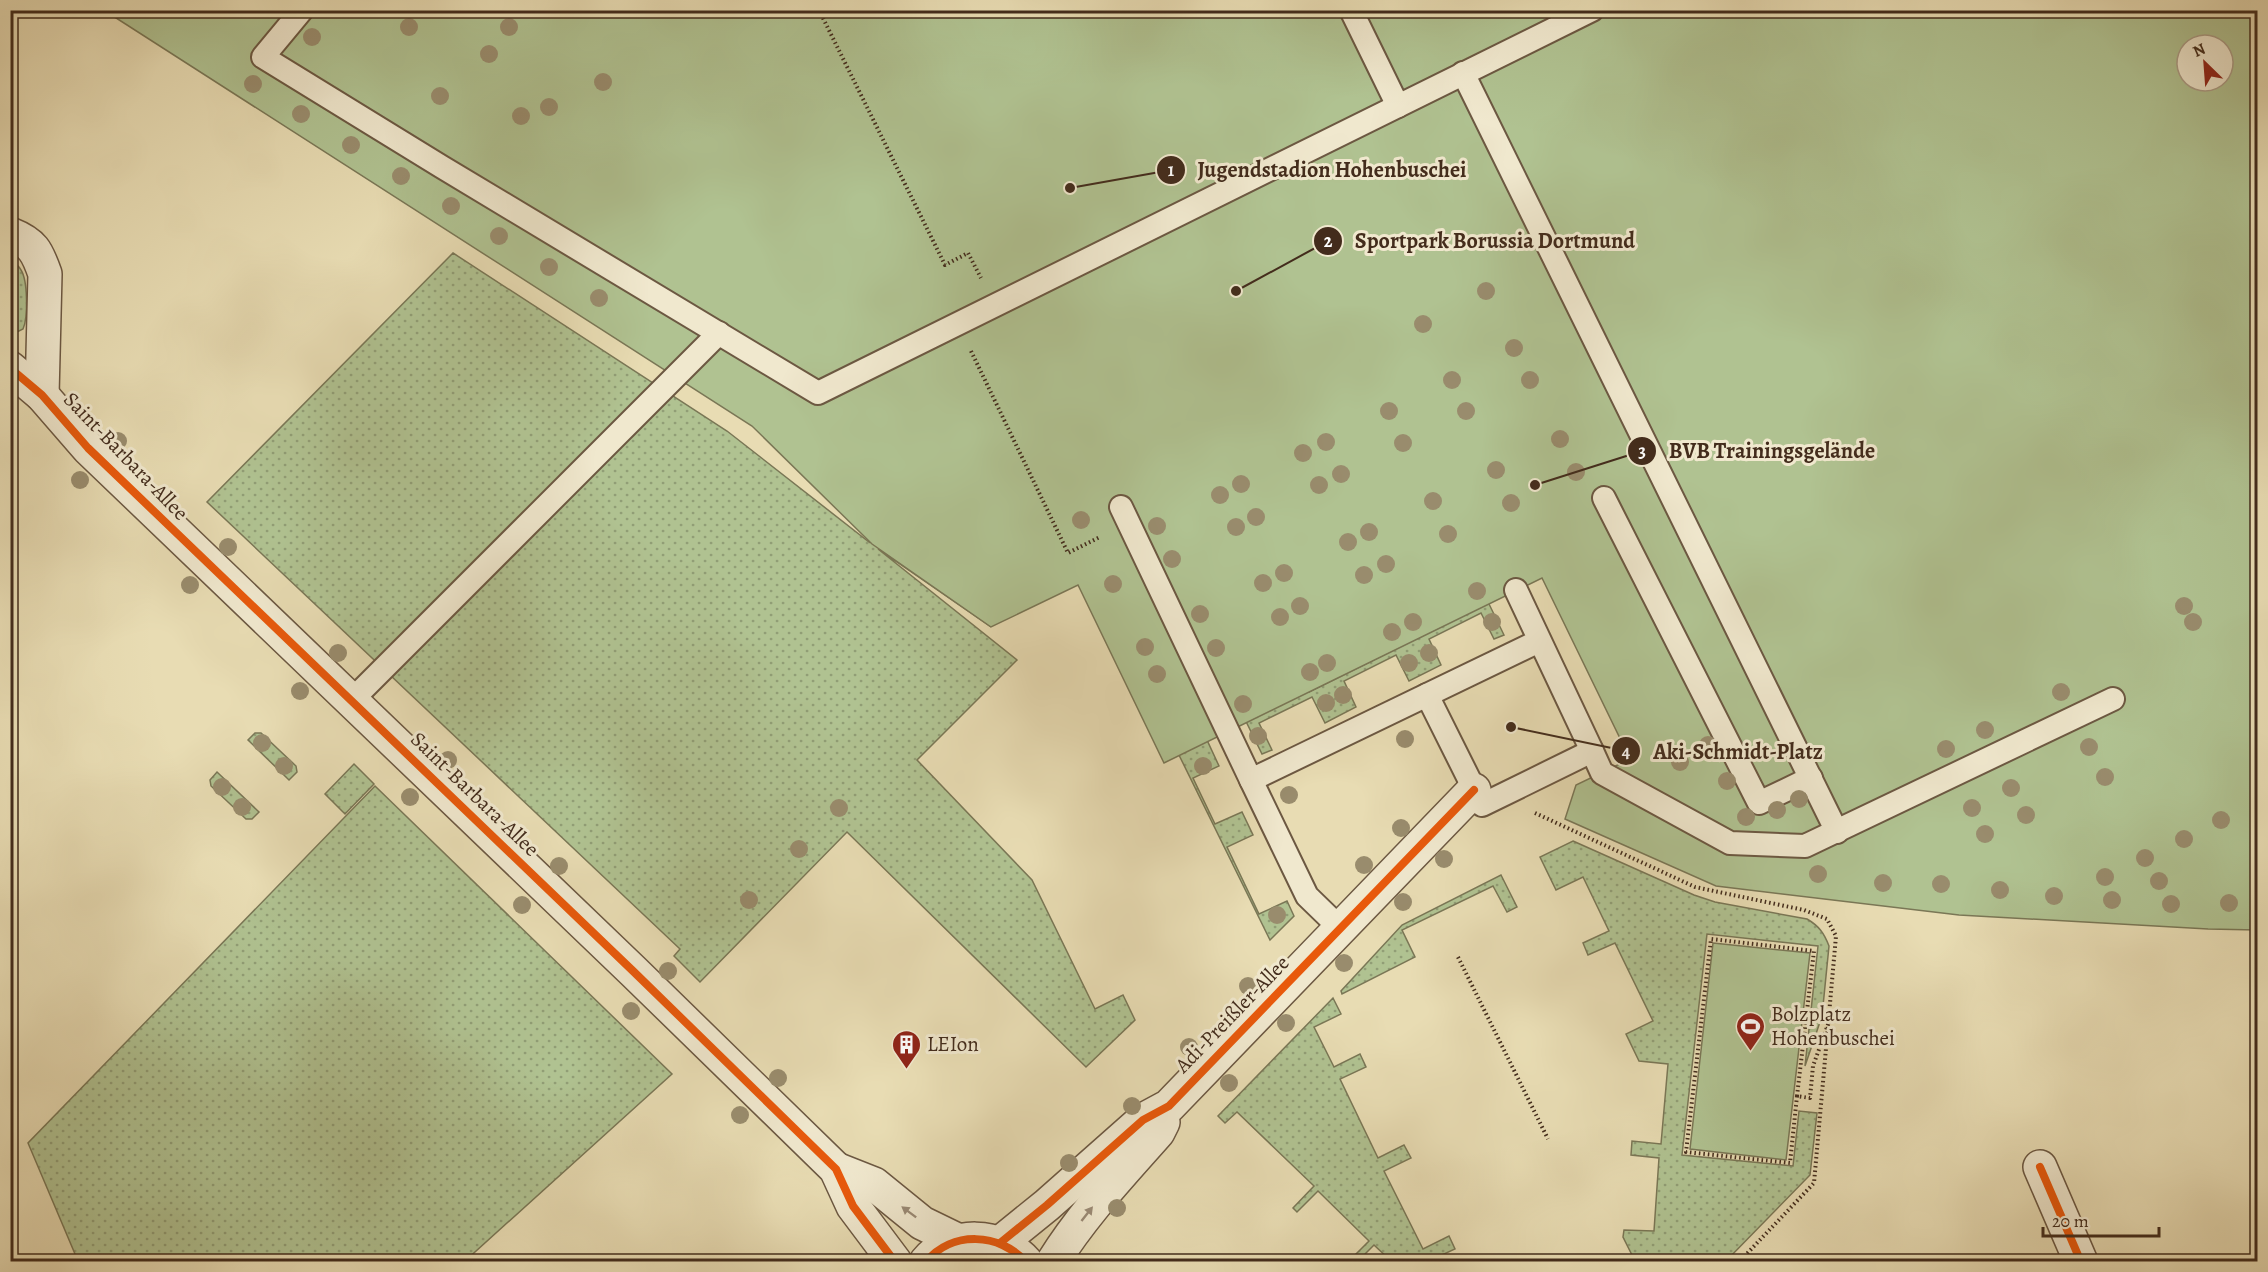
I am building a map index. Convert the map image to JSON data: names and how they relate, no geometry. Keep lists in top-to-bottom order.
{
  "streets": {
    "street": ["Saint-Barbara-Allee", "Adi-Preißler-Allee"]
  },
  "crossings": [
    ["Saint-Barbara-Allee", "Adi-Preißler-Allee"]
  ],
  "places": {
    "other": [
      "Jugendstadion Hohenbuschei",
      "Sportpark Borussia Dortmund",
      "BVB Trainingsgelände",
      "Aki-Schmidt-Platz"
    ],
    "sports": ["Bolzplatz Hohenbuschei"],
    "building": ["LEIon"]
  },
  "scale_bar": "20 m",
  "north": "top left"
}
